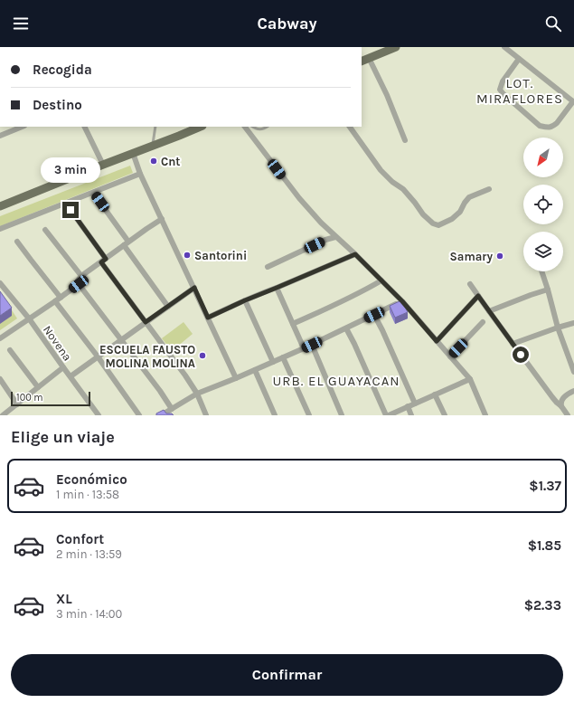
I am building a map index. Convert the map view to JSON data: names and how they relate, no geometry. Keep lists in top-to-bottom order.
{
  "streets": {
    "street": ["Novena"]
  },
  "districts": ["LOT. MIRAFLORES", "URB. EL GUAYACAN"],
  "places": [
    "Cnt",
    "Santorini",
    "Samary",
    "ESCUELA FAUSTO MOLINA MOLINA"
  ],
  "scale_bar": "100 m",
  "north": "bottom left",
  "page": {
    "header": "Cabway",
    "banner": ["Recogida", "Destino"],
    "bubble": "3 min",
    "scale": "100 m",
    "heading": "Elige un viaje",
    "list": [
      {
        "name": "Económico",
        "note": "1 min · 13:58",
        "value": "$1.37"
      },
      {
        "name": "Confort",
        "note": "2 min · 13:59",
        "value": "$1.85"
      },
      {
        "name": "XL",
        "note": "3 min · 14:00",
        "value": "$2.33"
      }
    ],
    "buttons": "Confirmar"
  }
}
